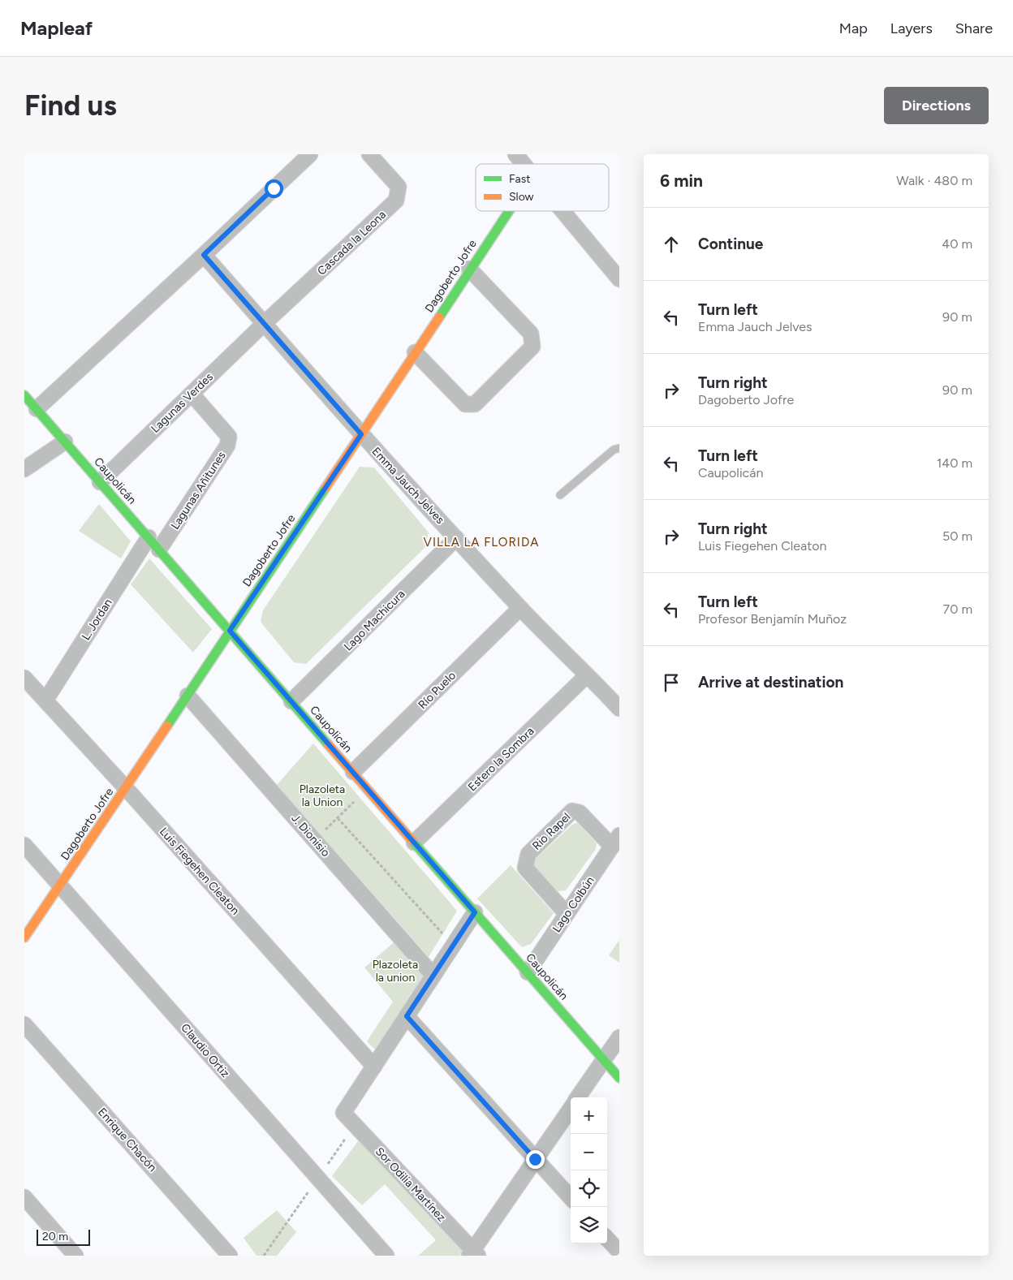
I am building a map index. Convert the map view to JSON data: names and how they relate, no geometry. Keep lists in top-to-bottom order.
{
  "streets": {
    "street": [
      "Cascada la Leona",
      "Dagoberto Jofre",
      "Lagunas Verdes",
      "Caupolicán",
      "Emma Jauch Jelves",
      "Lagunas Añitunes",
      "L. Jordan",
      "Lago Machicura",
      "Río Puelo",
      "Estero la Sombra",
      "Rio Rapel",
      "J. Dionisio",
      "Luis Fiegehen Cleaton",
      "Lago Colbún",
      "Claudio Ortiz",
      "Enrique Chacón",
      "Sor Odilia Martínez"
    ]
  },
  "crossings": [
    ["Cascada la Leona", "Lagunas Verdes"],
    ["Cascada la Leona", "Emma Jauch Jelves"],
    ["Dagoberto Jofre", "Caupolicán"],
    ["Dagoberto Jofre", "Emma Jauch Jelves"],
    ["Dagoberto Jofre", "J. Dionisio"],
    ["Dagoberto Jofre", "Luis Fiegehen Cleaton"],
    ["Dagoberto Jofre", "Claudio Ortiz"],
    ["Lagunas Verdes", "Caupolicán"],
    ["Lagunas Verdes", "Emma Jauch Jelves"],
    ["Lagunas Verdes", "Lagunas Añitunes"],
    ["Caupolicán", "Lagunas Añitunes"],
    ["Caupolicán", "L. Jordan"],
    ["Caupolicán", "Lago Machicura"],
    ["Caupolicán", "Río Puelo"],
    ["Caupolicán", "Estero la Sombra"],
    ["Caupolicán", "Lago Colbún"],
    ["Emma Jauch Jelves", "Lago Machicura"],
    ["Emma Jauch Jelves", "Río Puelo"],
    ["Emma Jauch Jelves", "Estero la Sombra"],
    ["L. Jordan", "Luis Fiegehen Cleaton"],
    ["Rio Rapel", "Lago Colbún"],
    ["Luis Fiegehen Cleaton", "Sor Odilia Martínez"]
  ],
  "districts": ["VILLA LA FLORIDA"],
  "parks": ["Plazoleta la Union", "Plazoleta la union"],
  "legend": ["Fast", "Slow"],
  "scale_bar": "20 m",
  "page": {
    "header": "Mapleaf",
    "nav": ["Map", "Layers", "Share"],
    "buttons": "Directions",
    "title": "Find us",
    "heading": ["6 min", "Walk · 480 m"],
    "list": [
      ["Continue", "40 m"],
      ["Turn left", "Emma Jauch Jelves", "90 m"],
      ["Turn right", "Dagoberto Jofre", "90 m"],
      ["Turn left", "Caupolicán", "140 m"],
      ["Turn right", "Luis Fiegehen Cleaton", "50 m"],
      ["Turn left", "Profesor Benjamín Muñoz", "70 m"],
      "Arrive at destination"
    ],
    "map_buttons": ["+", "−"],
    "scale": "20 m"
  }
}
